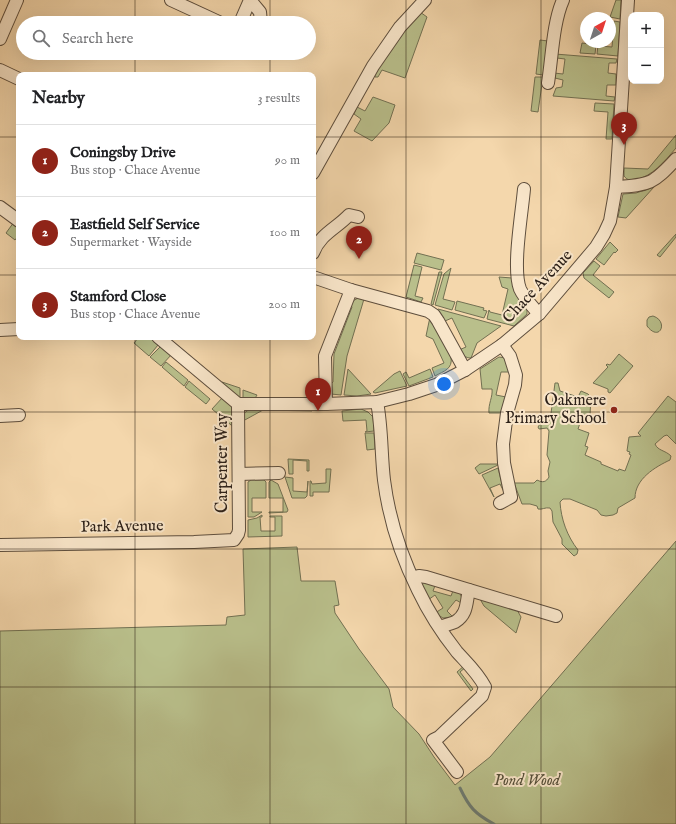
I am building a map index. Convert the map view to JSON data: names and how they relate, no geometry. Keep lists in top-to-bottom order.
{
  "streets": {
    "street": ["Chace Avenue", "Carpenter Way", "Park Avenue"]
  },
  "crossings": [
    ["Chace Avenue", "Carpenter Way"],
    ["Carpenter Way", "Park Avenue"]
  ],
  "parks": ["Pond Wood"],
  "places": ["Oakmere Primary School"],
  "north": "top right",
  "page": {
    "map_buttons": ["+", "−"],
    "search": "Search here",
    "heading": ["Nearby", "3 results"],
    "pins": ["3", "2", "1"],
    "list": [
      {
        "mark": "1",
        "name": "Coningsby Drive",
        "note": "Bus stop · Chace Avenue",
        "value": "90 m"
      },
      {
        "mark": "2",
        "name": "Eastfield Self Service",
        "note": "Supermarket · Wayside",
        "value": "100 m"
      },
      {
        "mark": "3",
        "name": "Stamford Close",
        "note": "Bus stop · Chace Avenue",
        "value": "200 m"
      }
    ]
  }
}
